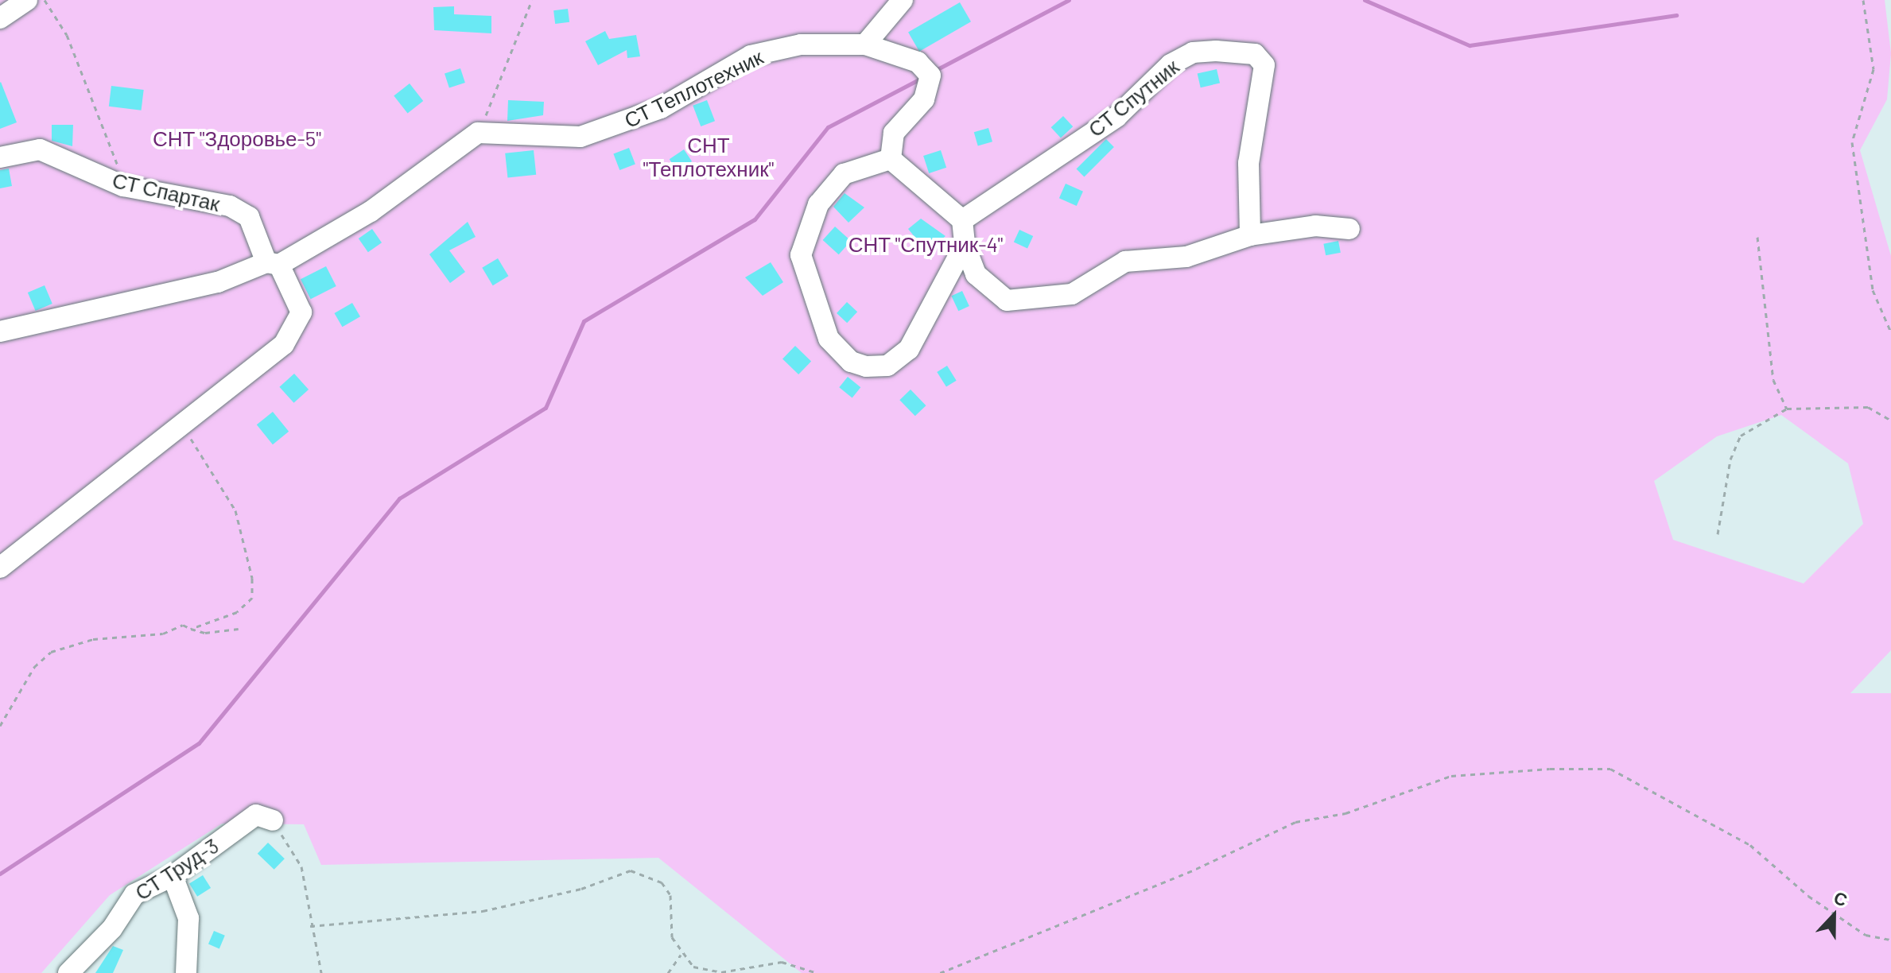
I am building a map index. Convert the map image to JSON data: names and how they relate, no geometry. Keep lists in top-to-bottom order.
{
  "streets": {
    "street": [
      "СТ Теплотехник",
      "СТ Спутник",
      "СТ Спартак",
      "СТ Труд-3"
    ]
  },
  "crossings": [
    ["СТ Теплотехник", "СТ Спутник"]
  ],
  "parks": ["СНТ \"Здоровье-5\"", "СНТ \"Теплотехник\"", "СНТ \"Спутник-4\""],
  "north": "top"
}
